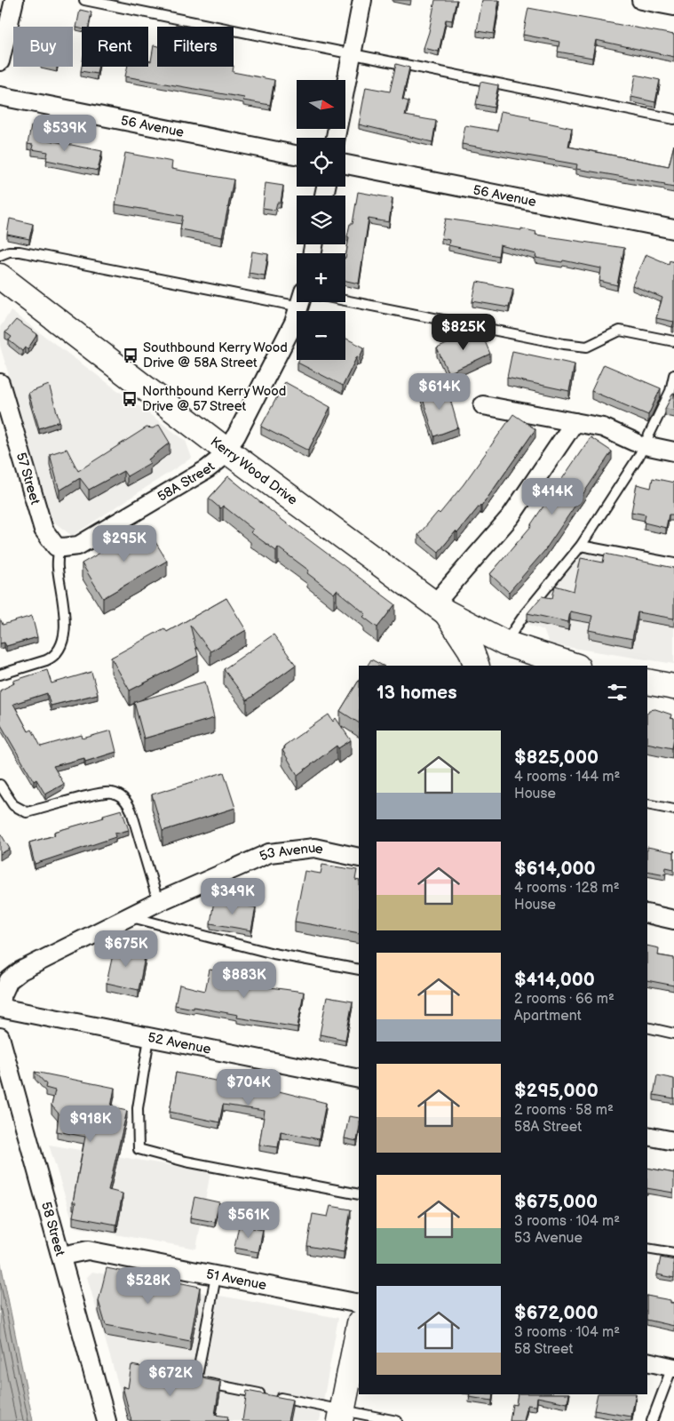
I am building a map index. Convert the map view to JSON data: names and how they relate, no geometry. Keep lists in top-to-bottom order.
{
  "streets": {
    "street": [
      "56 Avenue",
      "Kerry Wood Drive",
      "57 Street",
      "58A Street",
      "53 Avenue",
      "52 Avenue",
      "58 Street",
      "51 Avenue"
    ]
  },
  "crossings": [
    ["Kerry Wood Drive", "58A Street"],
    ["57 Street", "58A Street"],
    ["58 Street", "51 Avenue"]
  ],
  "places": {
    "bus stop": ["Southbound Kerry Wood Drive @ 58A Street", "Northbound Kerry Wood Drive @ 57 Street"]
  },
  "north": "right",
  "page": {
    "chip": ["Buy", "Rent", "Filters"],
    "map_buttons": ["+", "−"],
    "price": [
      "$539K",
      "$825K",
      "$614K",
      "$414K",
      "$295K",
      "$349K",
      "$675K",
      "$883K",
      "$704K",
      "$918K",
      "$561K",
      "$528K",
      "$672K"
    ],
    "heading": "13 homes",
    "list": [
      {
        "name": "$825,000",
        "note": "4 rooms · 144 m² · House"
      },
      {
        "name": "$614,000",
        "note": "4 rooms · 128 m² · House"
      },
      {
        "name": "$414,000",
        "note": "2 rooms · 66 m² · Apartment"
      },
      {
        "name": "$295,000",
        "note": "2 rooms · 58 m² · 58A Street"
      },
      {
        "name": "$675,000",
        "note": "3 rooms · 104 m² · 53 Avenue"
      },
      {
        "name": "$672,000",
        "note": "3 rooms · 104 m² · 58 Street"
      }
    ]
  }
}
